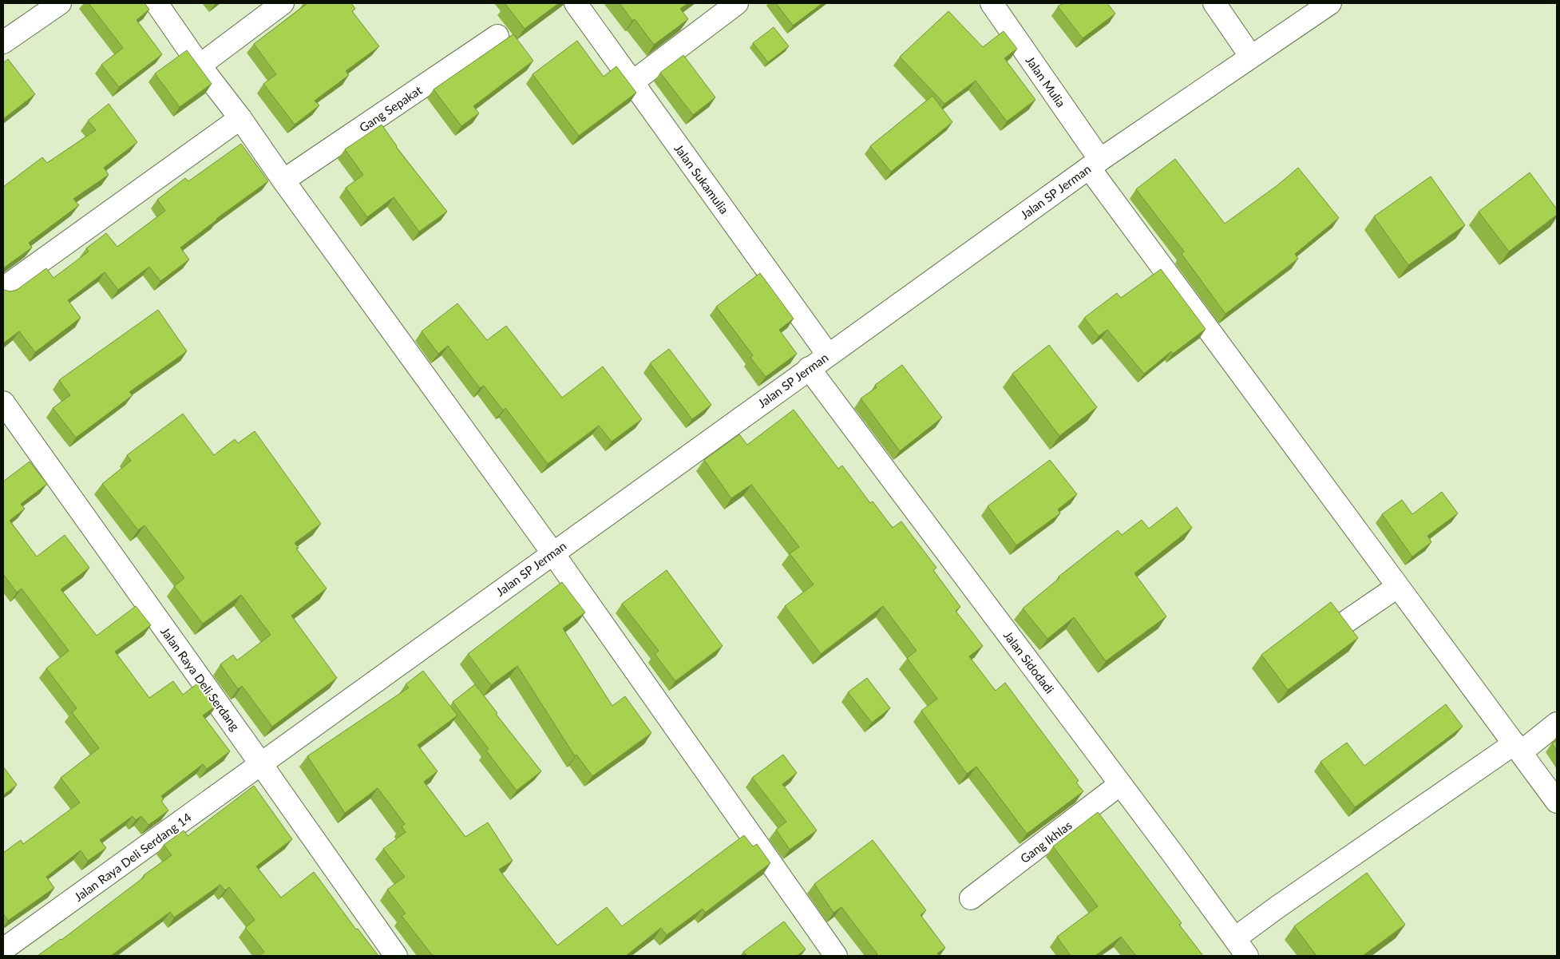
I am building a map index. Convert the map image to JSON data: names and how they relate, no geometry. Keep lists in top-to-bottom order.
{
  "streets": {
    "street": [
      "Jalan Mulia",
      "Gang Sepakat",
      "Jalan Sukamulia",
      "Jalan SP Jerman",
      "Jalan Sidodadi",
      "Jalan Raya Deli Serdang",
      "Gang Ikhlas",
      "Jalan Raya Deli Serdang 14"
    ]
  },
  "crossings": [
    ["Jalan Mulia", "Jalan SP Jerman"],
    ["Jalan Sukamulia", "Jalan SP Jerman"],
    ["Jalan SP Jerman", "Jalan Sidodadi"],
    ["Jalan SP Jerman", "Jalan Raya Deli Serdang"],
    ["Jalan SP Jerman", "Jalan Raya Deli Serdang 14"],
    ["Jalan Sidodadi", "Gang Ikhlas"],
    ["Jalan Raya Deli Serdang", "Jalan Raya Deli Serdang 14"]
  ]
}
